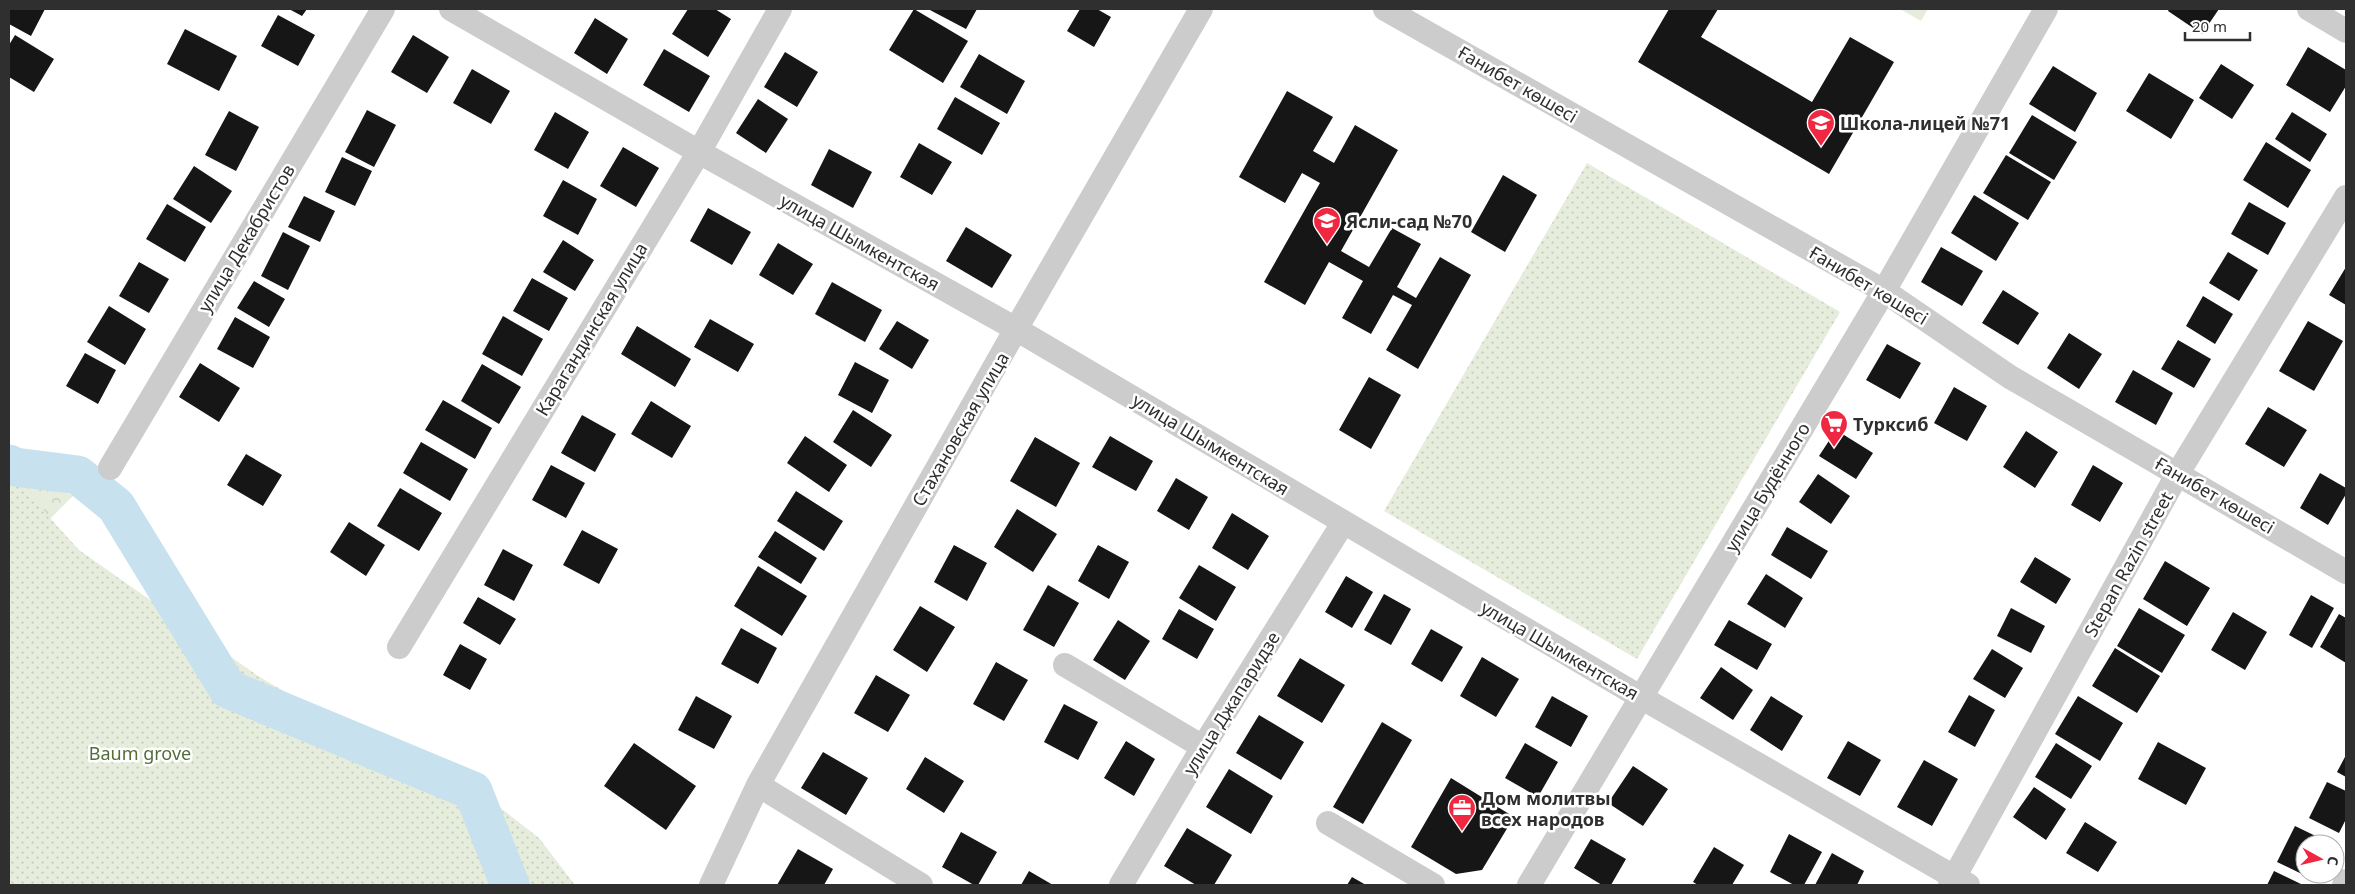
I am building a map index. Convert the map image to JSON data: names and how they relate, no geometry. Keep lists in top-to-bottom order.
{
  "streets": {
    "street": [
      "Ғанибет көшесі",
      "улица Декабристов",
      "улица Шымкентская",
      "Карагандинская улица",
      "Стахановская улица",
      "улица Будённого",
      "Stepan Razin street",
      "улица Джапаридзе"
    ]
  },
  "crossings": [
    ["Ғанибет көшесі", "улица Будённого"],
    ["Ғанибет көшесі", "Stepan Razin street"],
    ["улица Шымкентская", "Карагандинская улица"],
    ["улица Шымкентская", "Стахановская улица"],
    ["улица Шымкентская", "улица Будённого"],
    ["улица Шымкентская", "Stepan Razin street"],
    ["улица Шымкентская", "улица Джапаридзе"]
  ],
  "parks": ["Baum grove"],
  "places": {
    "school or university": ["Школа-лицей №71", "Ясли-сад №70"],
    "supermarket": ["Турксиб"],
    "office": ["Дом молитвы всех народов"]
  },
  "scale_bar": "20 m",
  "north": "right"
}
